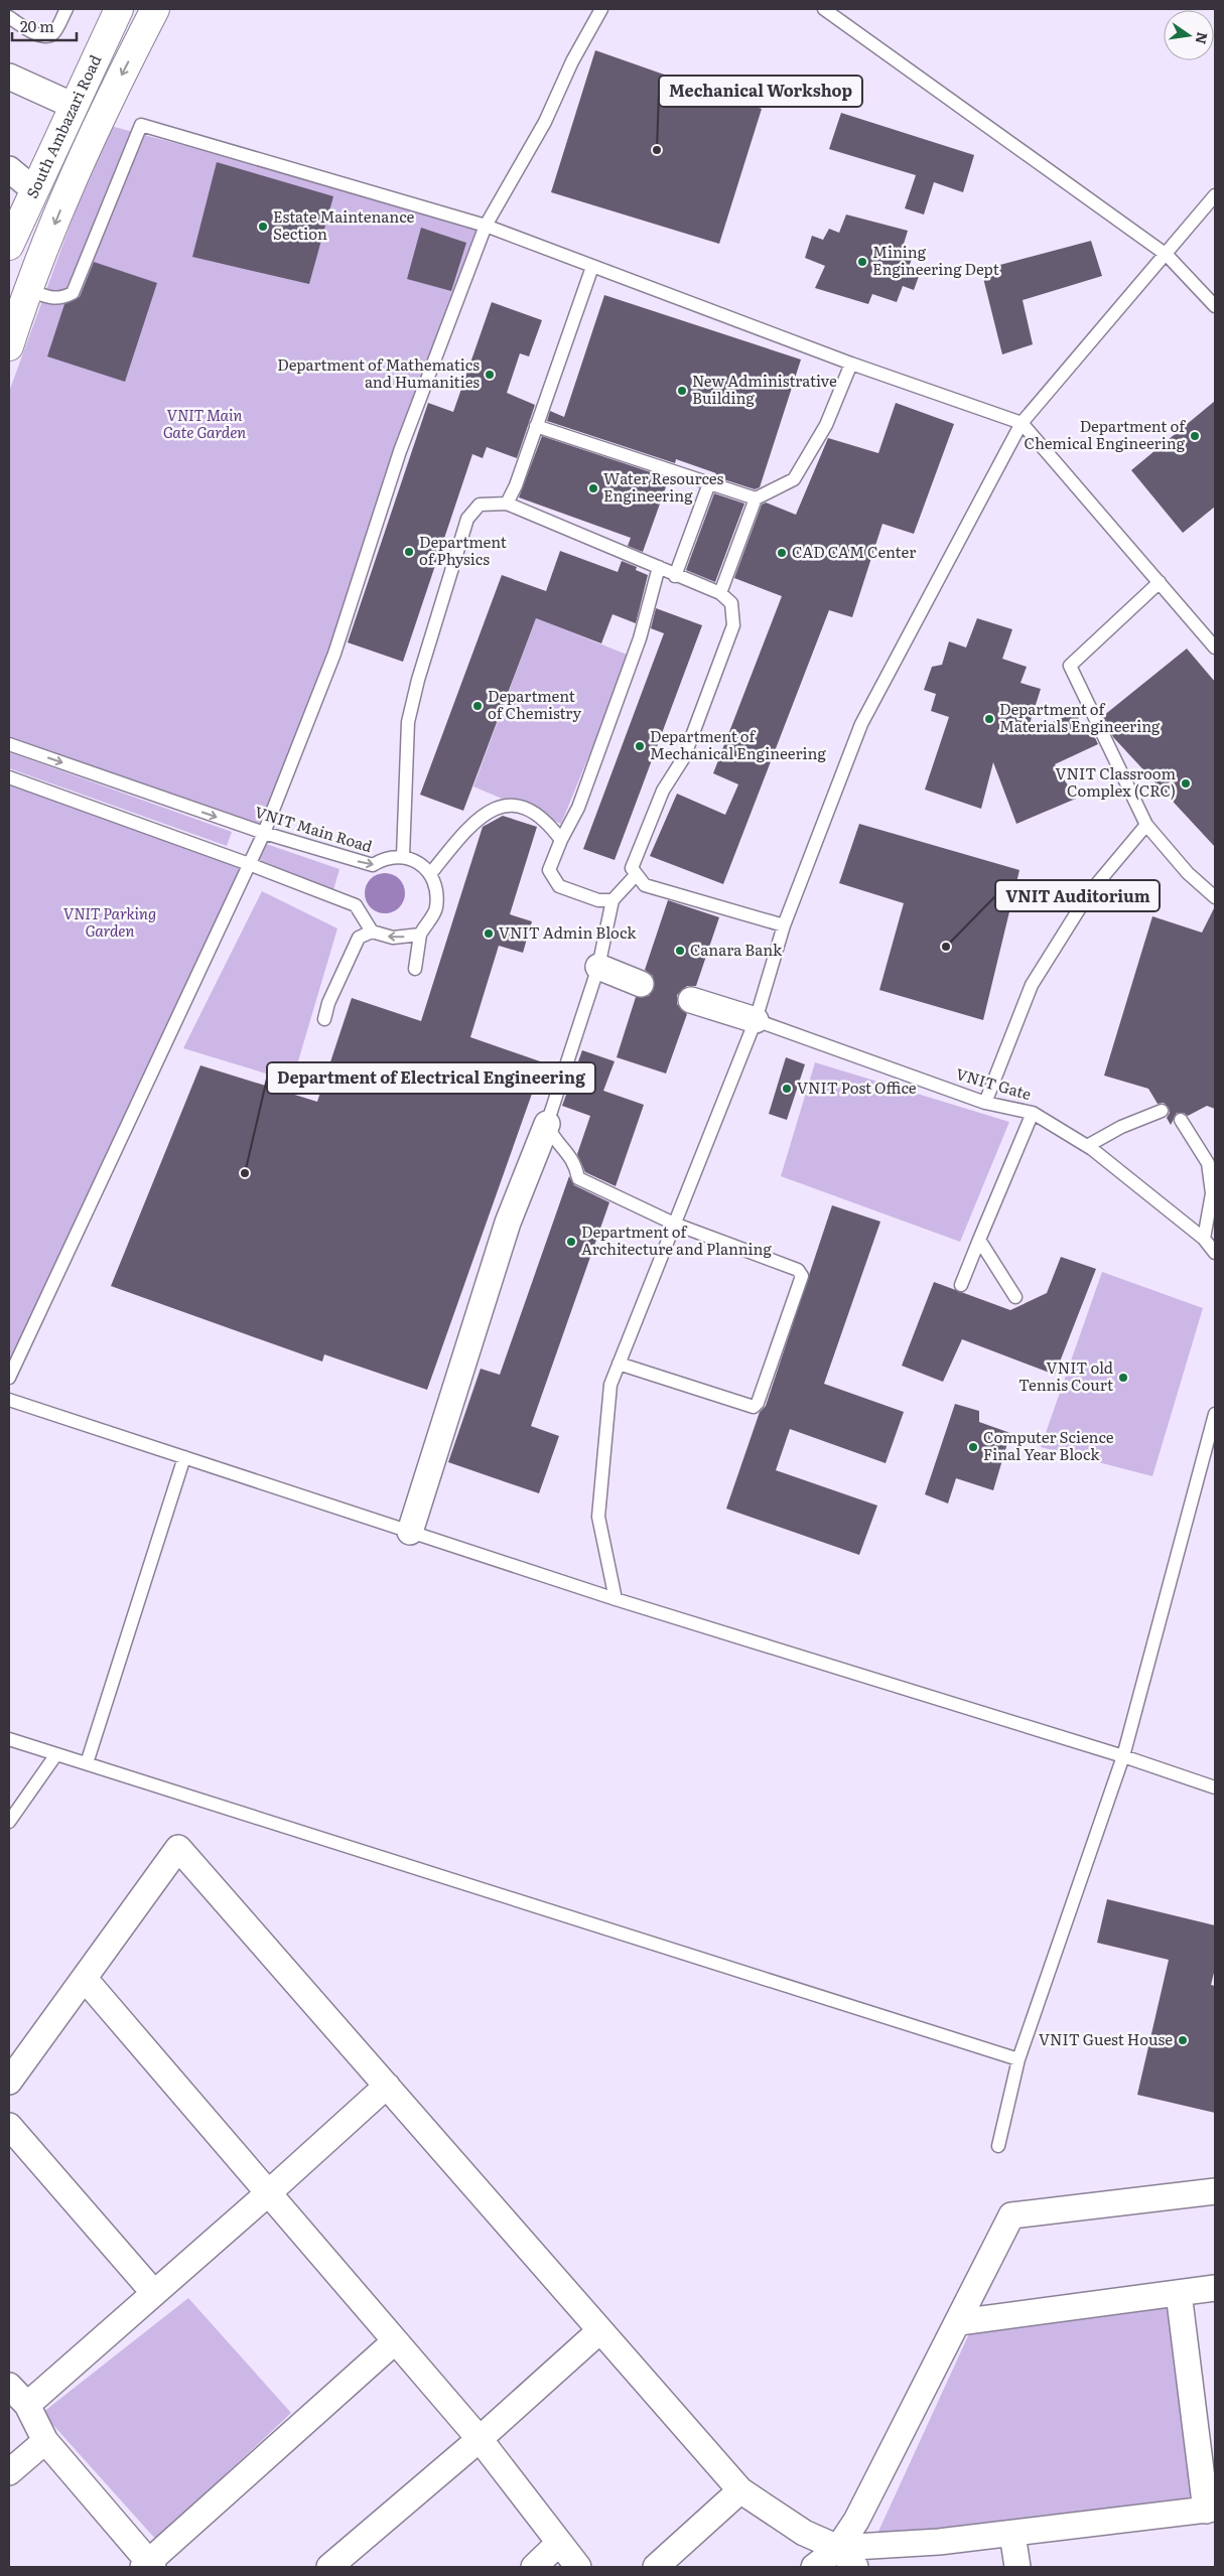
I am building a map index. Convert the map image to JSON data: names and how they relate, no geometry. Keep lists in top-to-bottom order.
{
  "streets": {
    "main road": ["South Ambazari Road"],
    "lane": ["VNIT Main Road", "VNIT Gate"]
  },
  "parks": ["VNIT Main Gate Garden", "VNIT Parking Garden"],
  "places": [
    "Mechanical Workshop",
    "Estate Maintenance Section",
    "Mining Engineering Dept",
    "Department of Mathematics and Humanities",
    "New Administrative Building",
    "Department of Chemical Engineering",
    "Water Resources Engineering",
    "Department of Physics",
    "CAD CAM Center",
    "Department of Chemistry",
    "Department of Materials Engineering",
    "Department of Mechanical Engineering",
    "VNIT Classroom Complex (CRC)",
    "VNIT Admin Block",
    "VNIT Auditorium",
    "Canara Bank",
    "VNIT Post Office",
    "Department of Electrical Engineering",
    "Department of Architecture and Planning",
    "VNIT old Tennis Court",
    "Computer Science Final Year Block",
    "VNIT Guest House"
  ],
  "scale_bar": "20 m",
  "north": "right"
}
